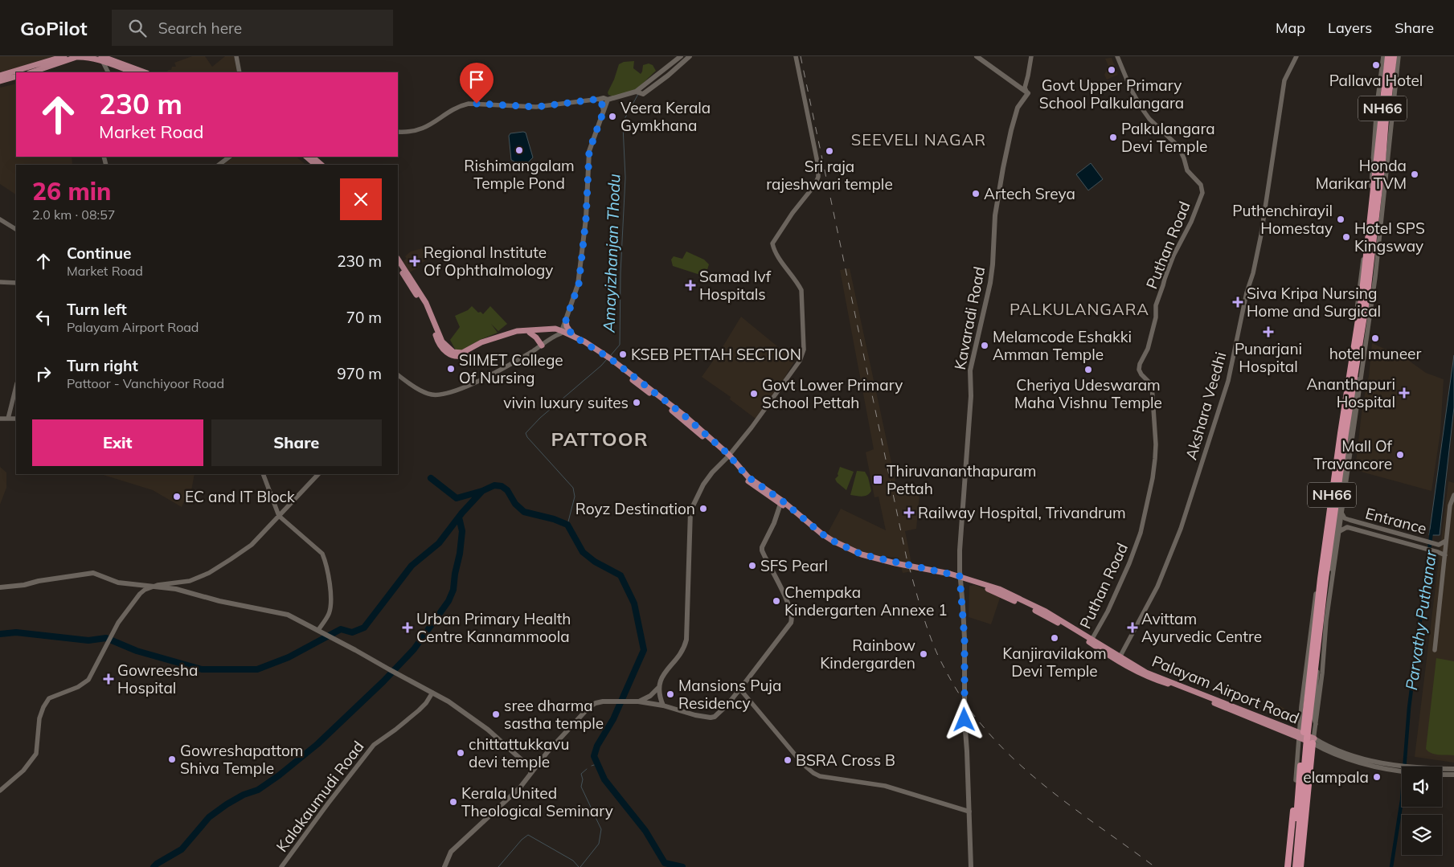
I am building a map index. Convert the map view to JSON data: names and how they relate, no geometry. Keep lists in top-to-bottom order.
{
  "streets": {
    "highway": ["NH66"],
    "main road": ["Kavaradi Road", "Palayam Airport Road"],
    "street": [
      "Puthan Road",
      "Akshara Veedhi",
      "Entrance",
      "Kalakaumudi Road"
    ]
  },
  "crossings": [
    ["NH66", "Palayam Airport Road"],
    ["Puthan Road", "Palayam Airport Road"],
    ["Kavaradi Road", "Palayam Airport Road"],
    ["Akshara Veedhi", "Palayam Airport Road"]
  ],
  "districts": ["SEEVELI NAGAR", "PALKULANGARA", "PATTOOR"],
  "water": ["Amayizhanjan Thodu", "Parvathy Puthanar"],
  "places": {
    "other": [
      "Pallava Hotel",
      "Govt Upper Primary School Palkulangara",
      "Veera Kerala Gymkhana",
      "Palkulangara Devi Temple",
      "Rishimangalam Temple Pond",
      "Sri raja rajeshwari temple",
      "Honda Marikar TVM",
      "Artech Sreya",
      "Puthenchirayil Homestay",
      "Hotel SPS Kingsway",
      "hotel muneer",
      "Melamcode Eshakki Amman Temple",
      "KSEB PETTAH SECTION",
      "SIIMET College Of Nursing",
      "Cheriya Udeswaram Maha Vishnu Temple",
      "Govt Lower Primary School Pettah",
      "vivin luxury suites",
      "Mall Of Travancore",
      "EC and IT Block",
      "Royz Destination",
      "SFS Pearl",
      "Chempaka Kindergarten Annexe 1",
      "Kanjiravilakom Devi Temple",
      "Rainbow Kindergarden",
      "Mansions Puja Residency",
      "sree dharma sastha temple",
      "chittattukkavu devi temple",
      "Gowreshapattom Shiva Temple",
      "BSRA Cross B",
      "elampala",
      "Kerala United Theological Seminary"
    ],
    "health": [
      "Regional Institute Of Ophthalmology",
      "Samad Ivf Hospitals",
      "Siva Kripa Nursing Home and Surgical",
      "Punarjani Hospital",
      "Ananthapuri Hospital",
      "Railway Hospital, Trivandrum",
      "Urban Primary Health Centre Kannammoola",
      "Avittam Ayurvedic Centre",
      "Gowreesha Hospital"
    ],
    "transit": ["Thiruvananthapuram Pettah"]
  },
  "page": {
    "header": "GoPilot",
    "search": "Search here",
    "nav": ["Map", "Layers", "Share"],
    "turn": ["230 m", "Market Road"],
    "heading": ["26 min", "2.0 km · 08:57"],
    "list": [
      {
        "name": "Continue",
        "note": "Market Road",
        "value": "230 m"
      },
      {
        "name": "Turn left",
        "note": "Palayam Airport Road",
        "value": "70 m"
      },
      {
        "name": "Turn right",
        "note": "Pattoor - Vanchiyoor Road",
        "value": "970 m"
      }
    ],
    "buttons": ["Exit", "Share"]
  }
}
